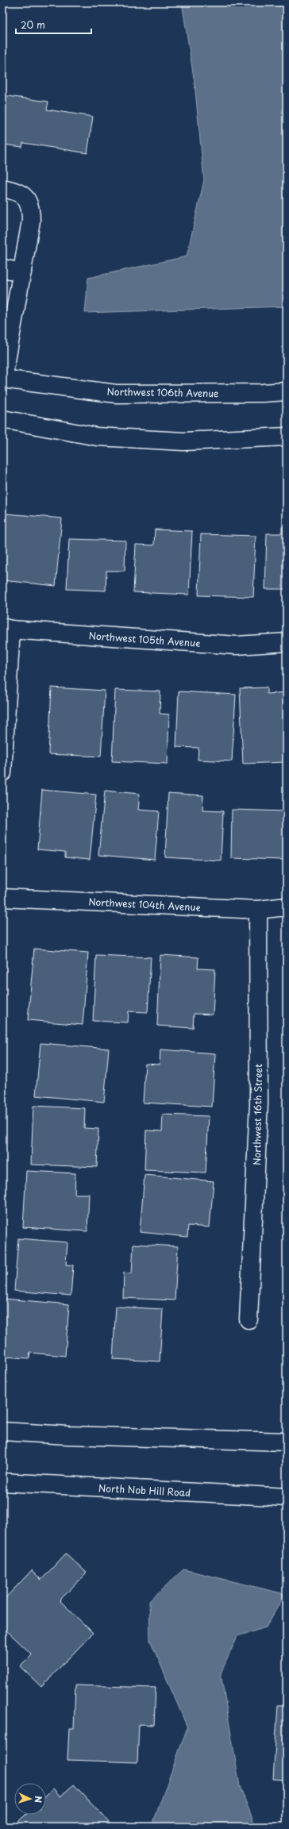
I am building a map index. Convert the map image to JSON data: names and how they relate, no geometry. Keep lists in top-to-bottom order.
{
  "streets": {
    "street": [
      "Northwest 106th Avenue",
      "Northwest 105th Avenue",
      "Northwest 104th Avenue",
      "Northwest 16th Street",
      "North Nob Hill Road"
    ]
  },
  "crossings": [
    ["Northwest 104th Avenue", "Northwest 16th Street"]
  ],
  "scale_bar": "20 m",
  "north": "right"
}
